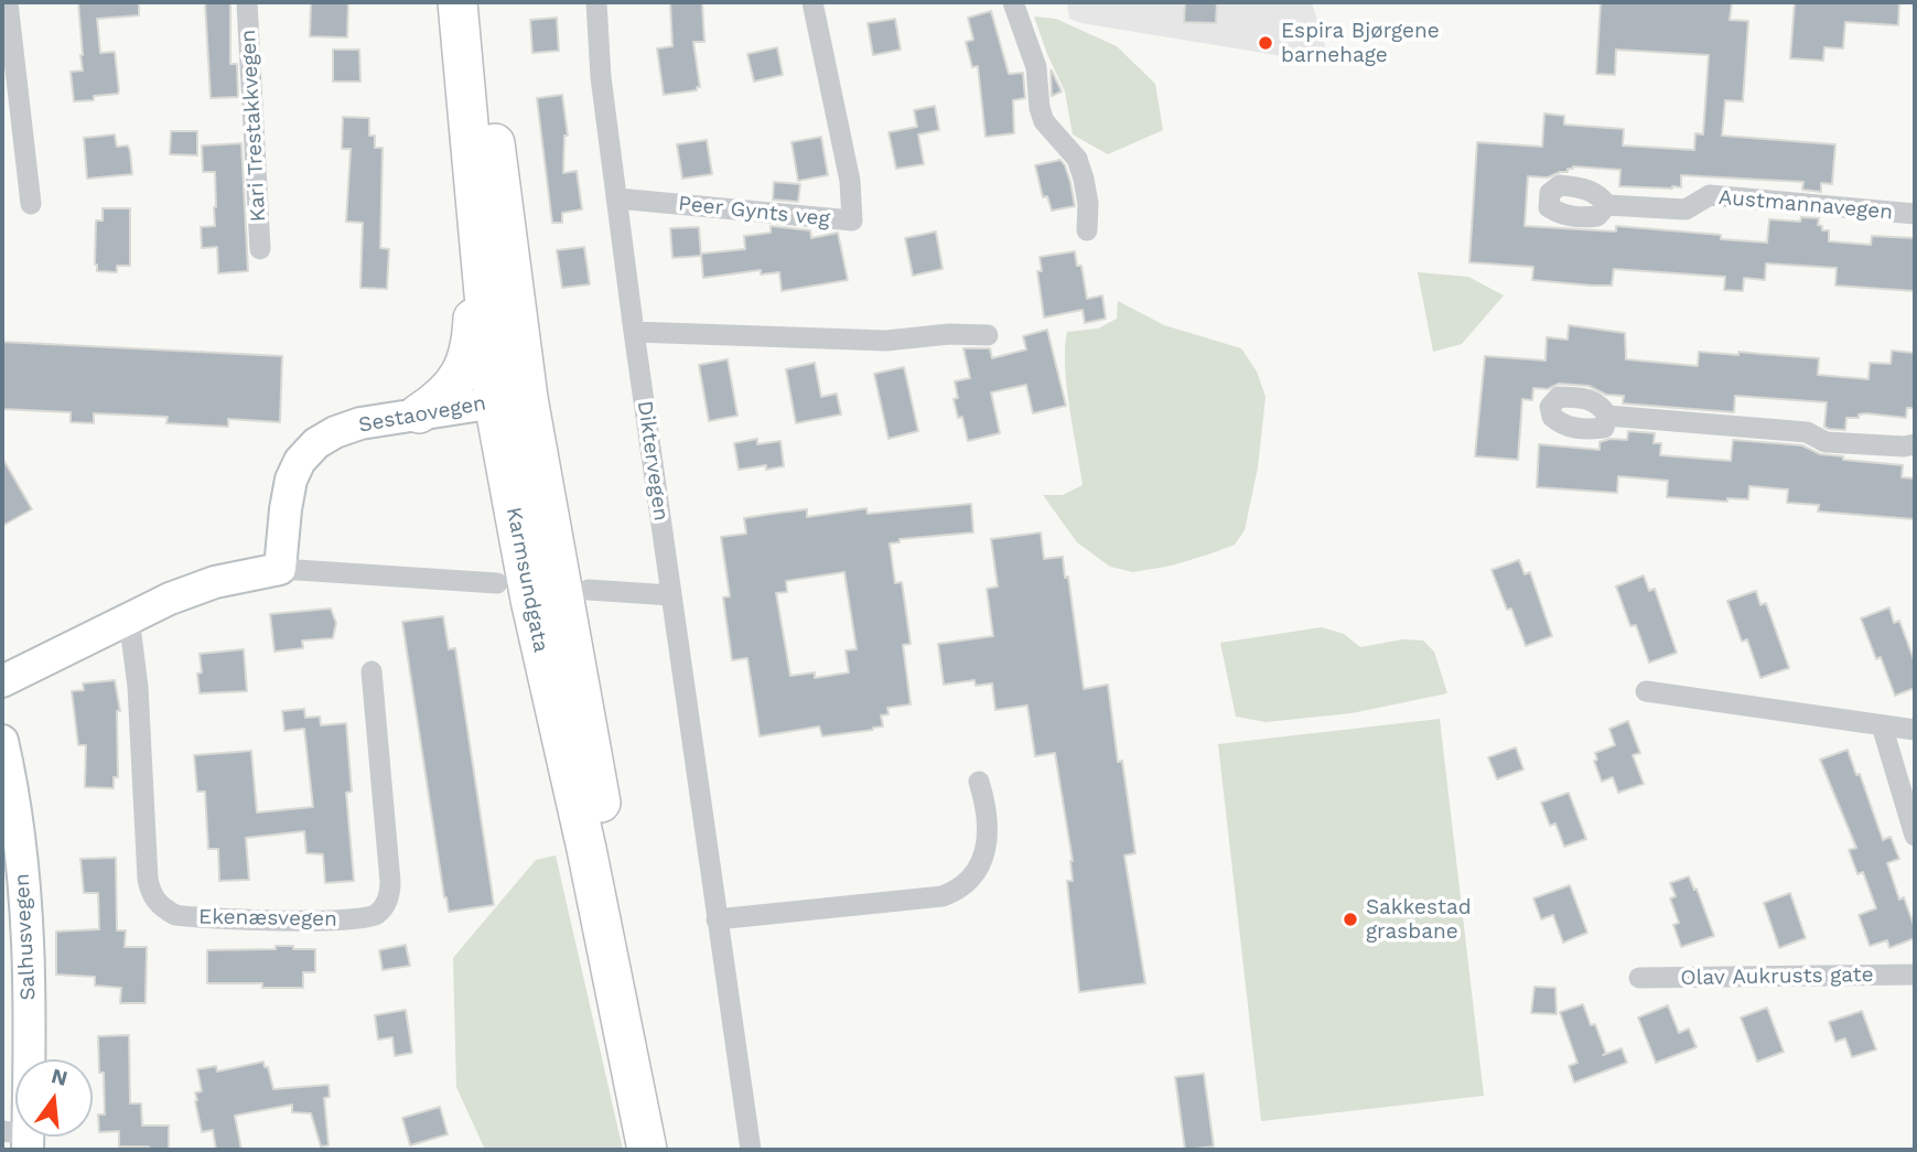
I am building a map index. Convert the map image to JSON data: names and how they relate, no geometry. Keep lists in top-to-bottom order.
{
  "streets": {
    "highway": ["Karmsundgata"],
    "street": [
      "Kari Trestakkvegen",
      "Austmannavegen",
      "Peer Gynts veg",
      "Sestaovegen",
      "Diktervegen",
      "Ekenæsvegen",
      "Salhusvegen",
      "Olav Aukrusts gate"
    ]
  },
  "crossings": [
    ["Peer Gynts veg", "Diktervegen"],
    ["Sestaovegen", "Karmsundgata"]
  ],
  "places": ["Espira Bjørgene barnehage", "Sakkestad grasbane"],
  "north": "top"
}
